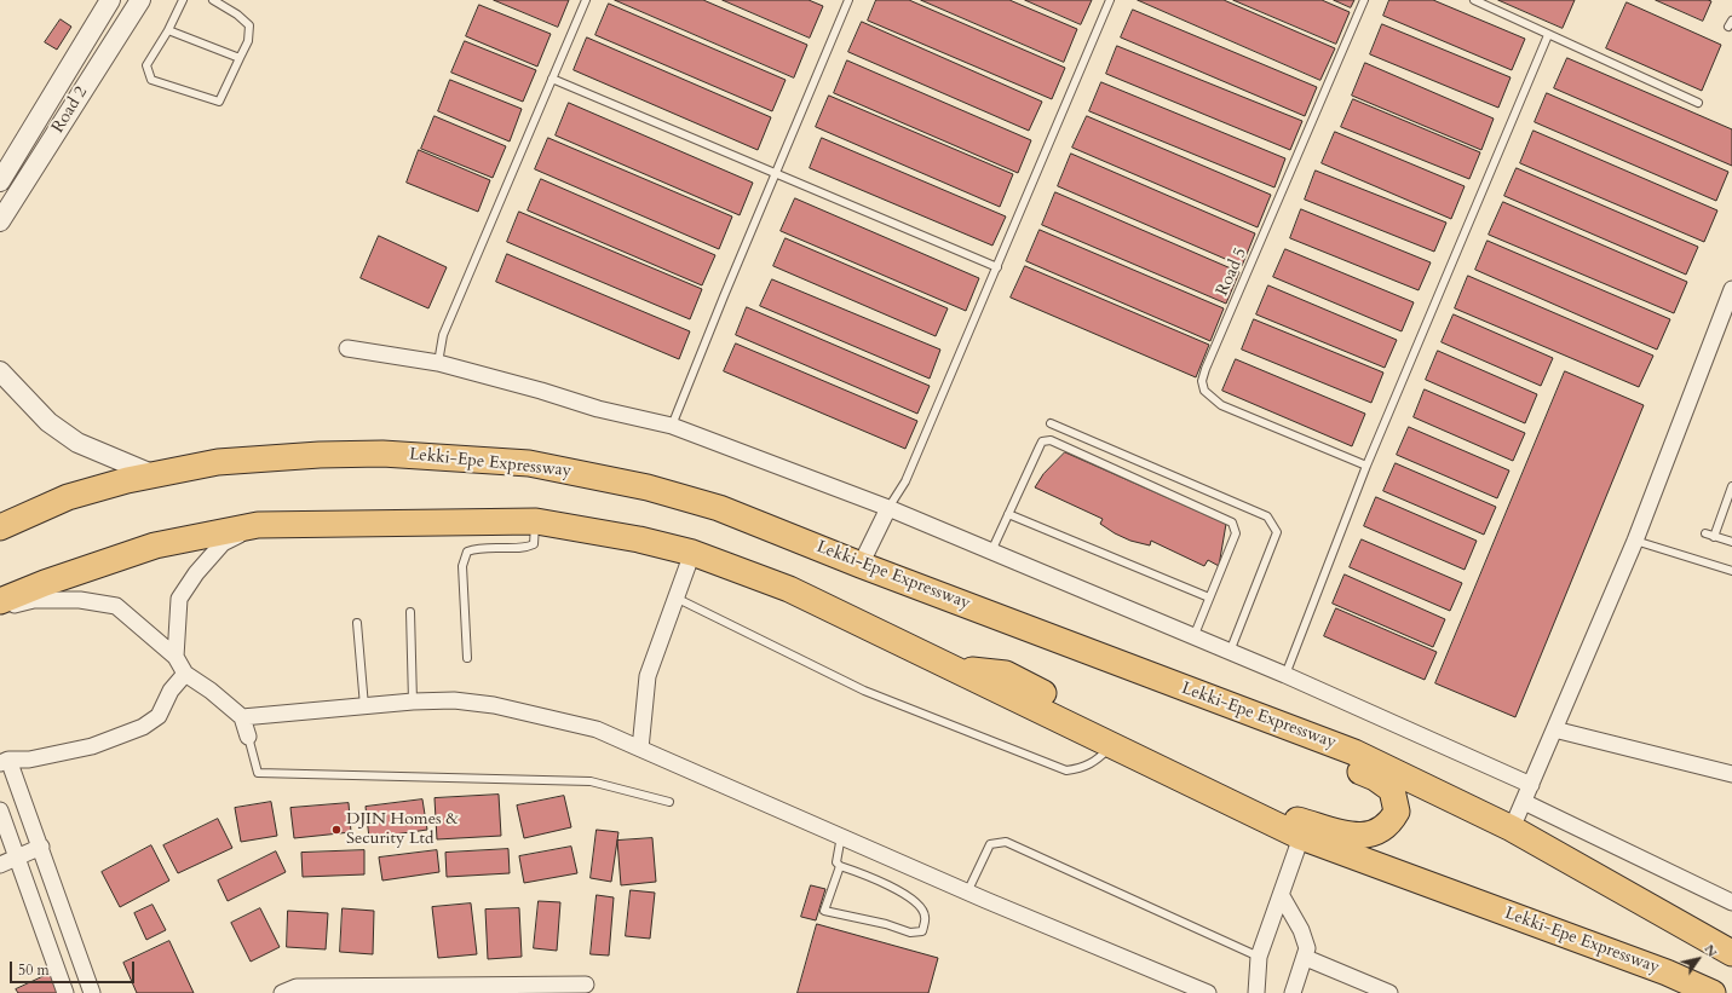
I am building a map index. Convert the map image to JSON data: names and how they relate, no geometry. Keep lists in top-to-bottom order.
{
  "streets": {
    "highway": ["Lekki-Epe Expressway"],
    "street": ["Road 2"],
    "lane": ["Road 5"]
  },
  "places": ["DJIN Homes & Security Ltd"],
  "scale_bar": "50 m",
  "north": "top right"
}
